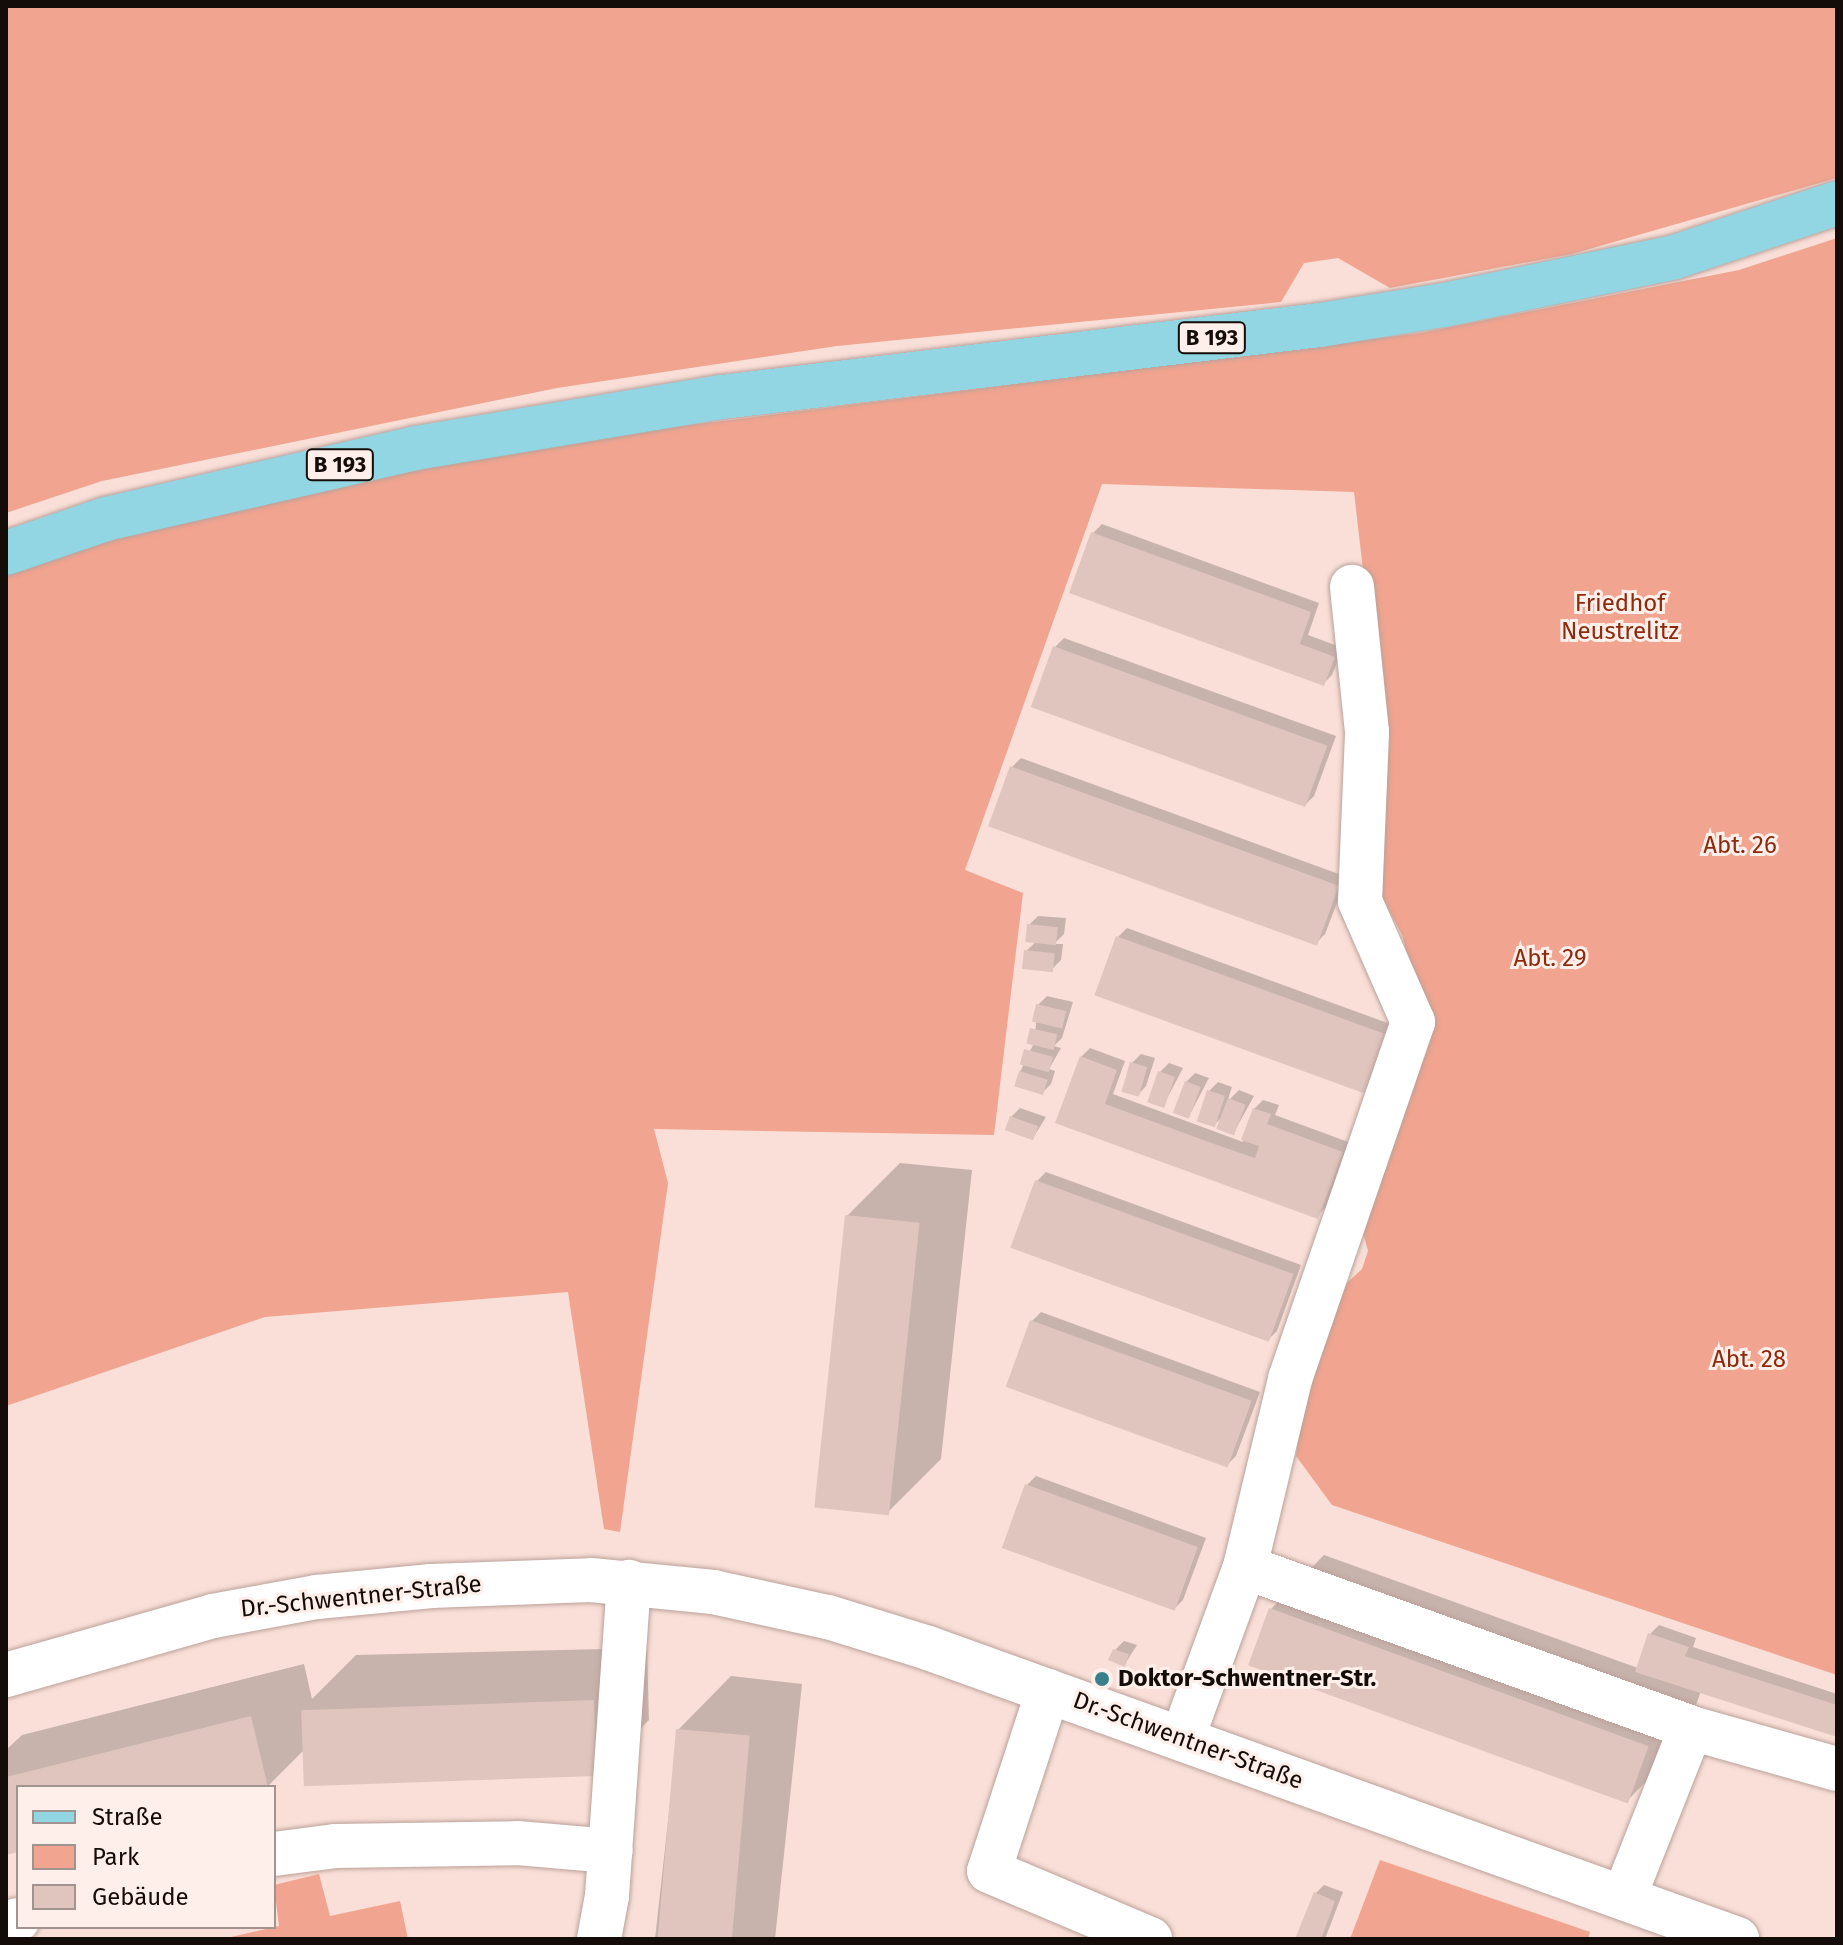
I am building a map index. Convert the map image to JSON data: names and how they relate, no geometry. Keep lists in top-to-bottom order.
{
  "streets": {
    "main road": ["B 193"],
    "street": ["Dr.-Schwentner-Straße"]
  },
  "parks": [
    "Friedhof Neustrelitz",
    "Abt. 26",
    "Abt. 29",
    "Abt. 28"
  ],
  "places": ["Doktor-Schwentner-Str."],
  "legend": ["Straße", "Park", "Gebäude"]
}
